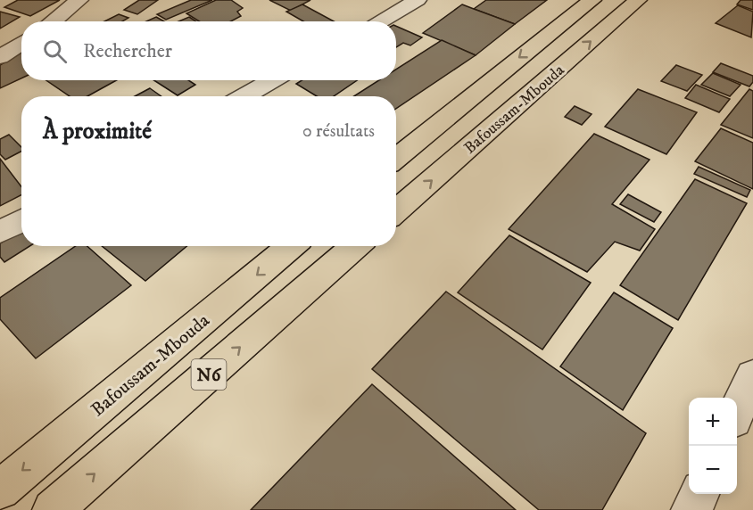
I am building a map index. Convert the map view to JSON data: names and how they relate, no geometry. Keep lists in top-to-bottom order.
{
  "streets": {
    "highway": ["Bafoussam-Mbouda", "N6"]
  },
  "page": {
    "search": "Rechercher",
    "heading": ["À proximité", "0 résultats"],
    "map_buttons": ["+", "−"]
  }
}
